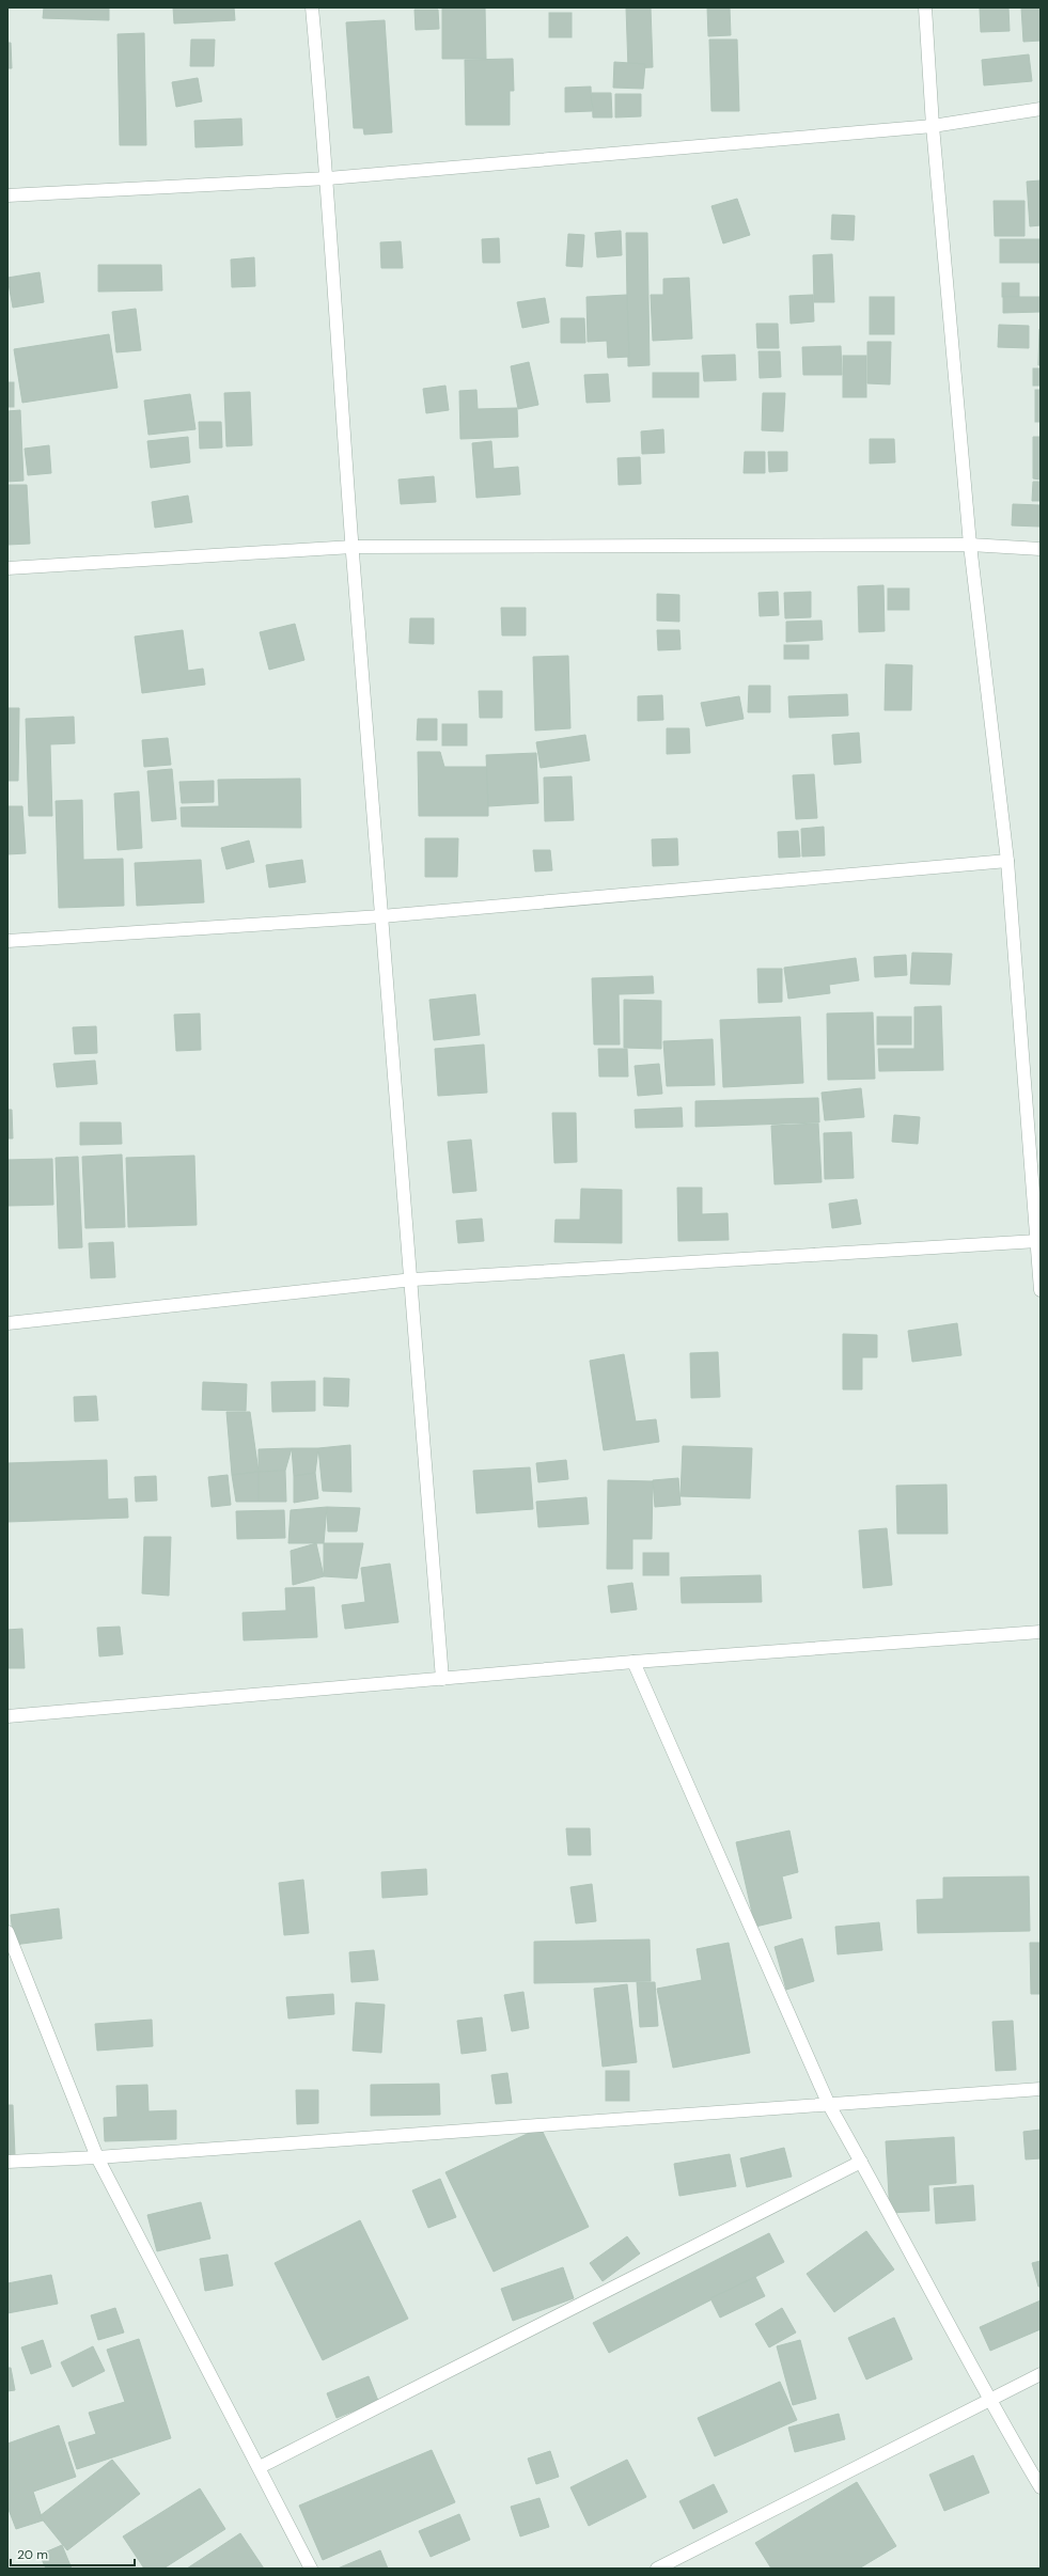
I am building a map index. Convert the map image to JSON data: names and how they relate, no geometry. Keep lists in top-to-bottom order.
{
  "scale_bar": "20 m"
}
